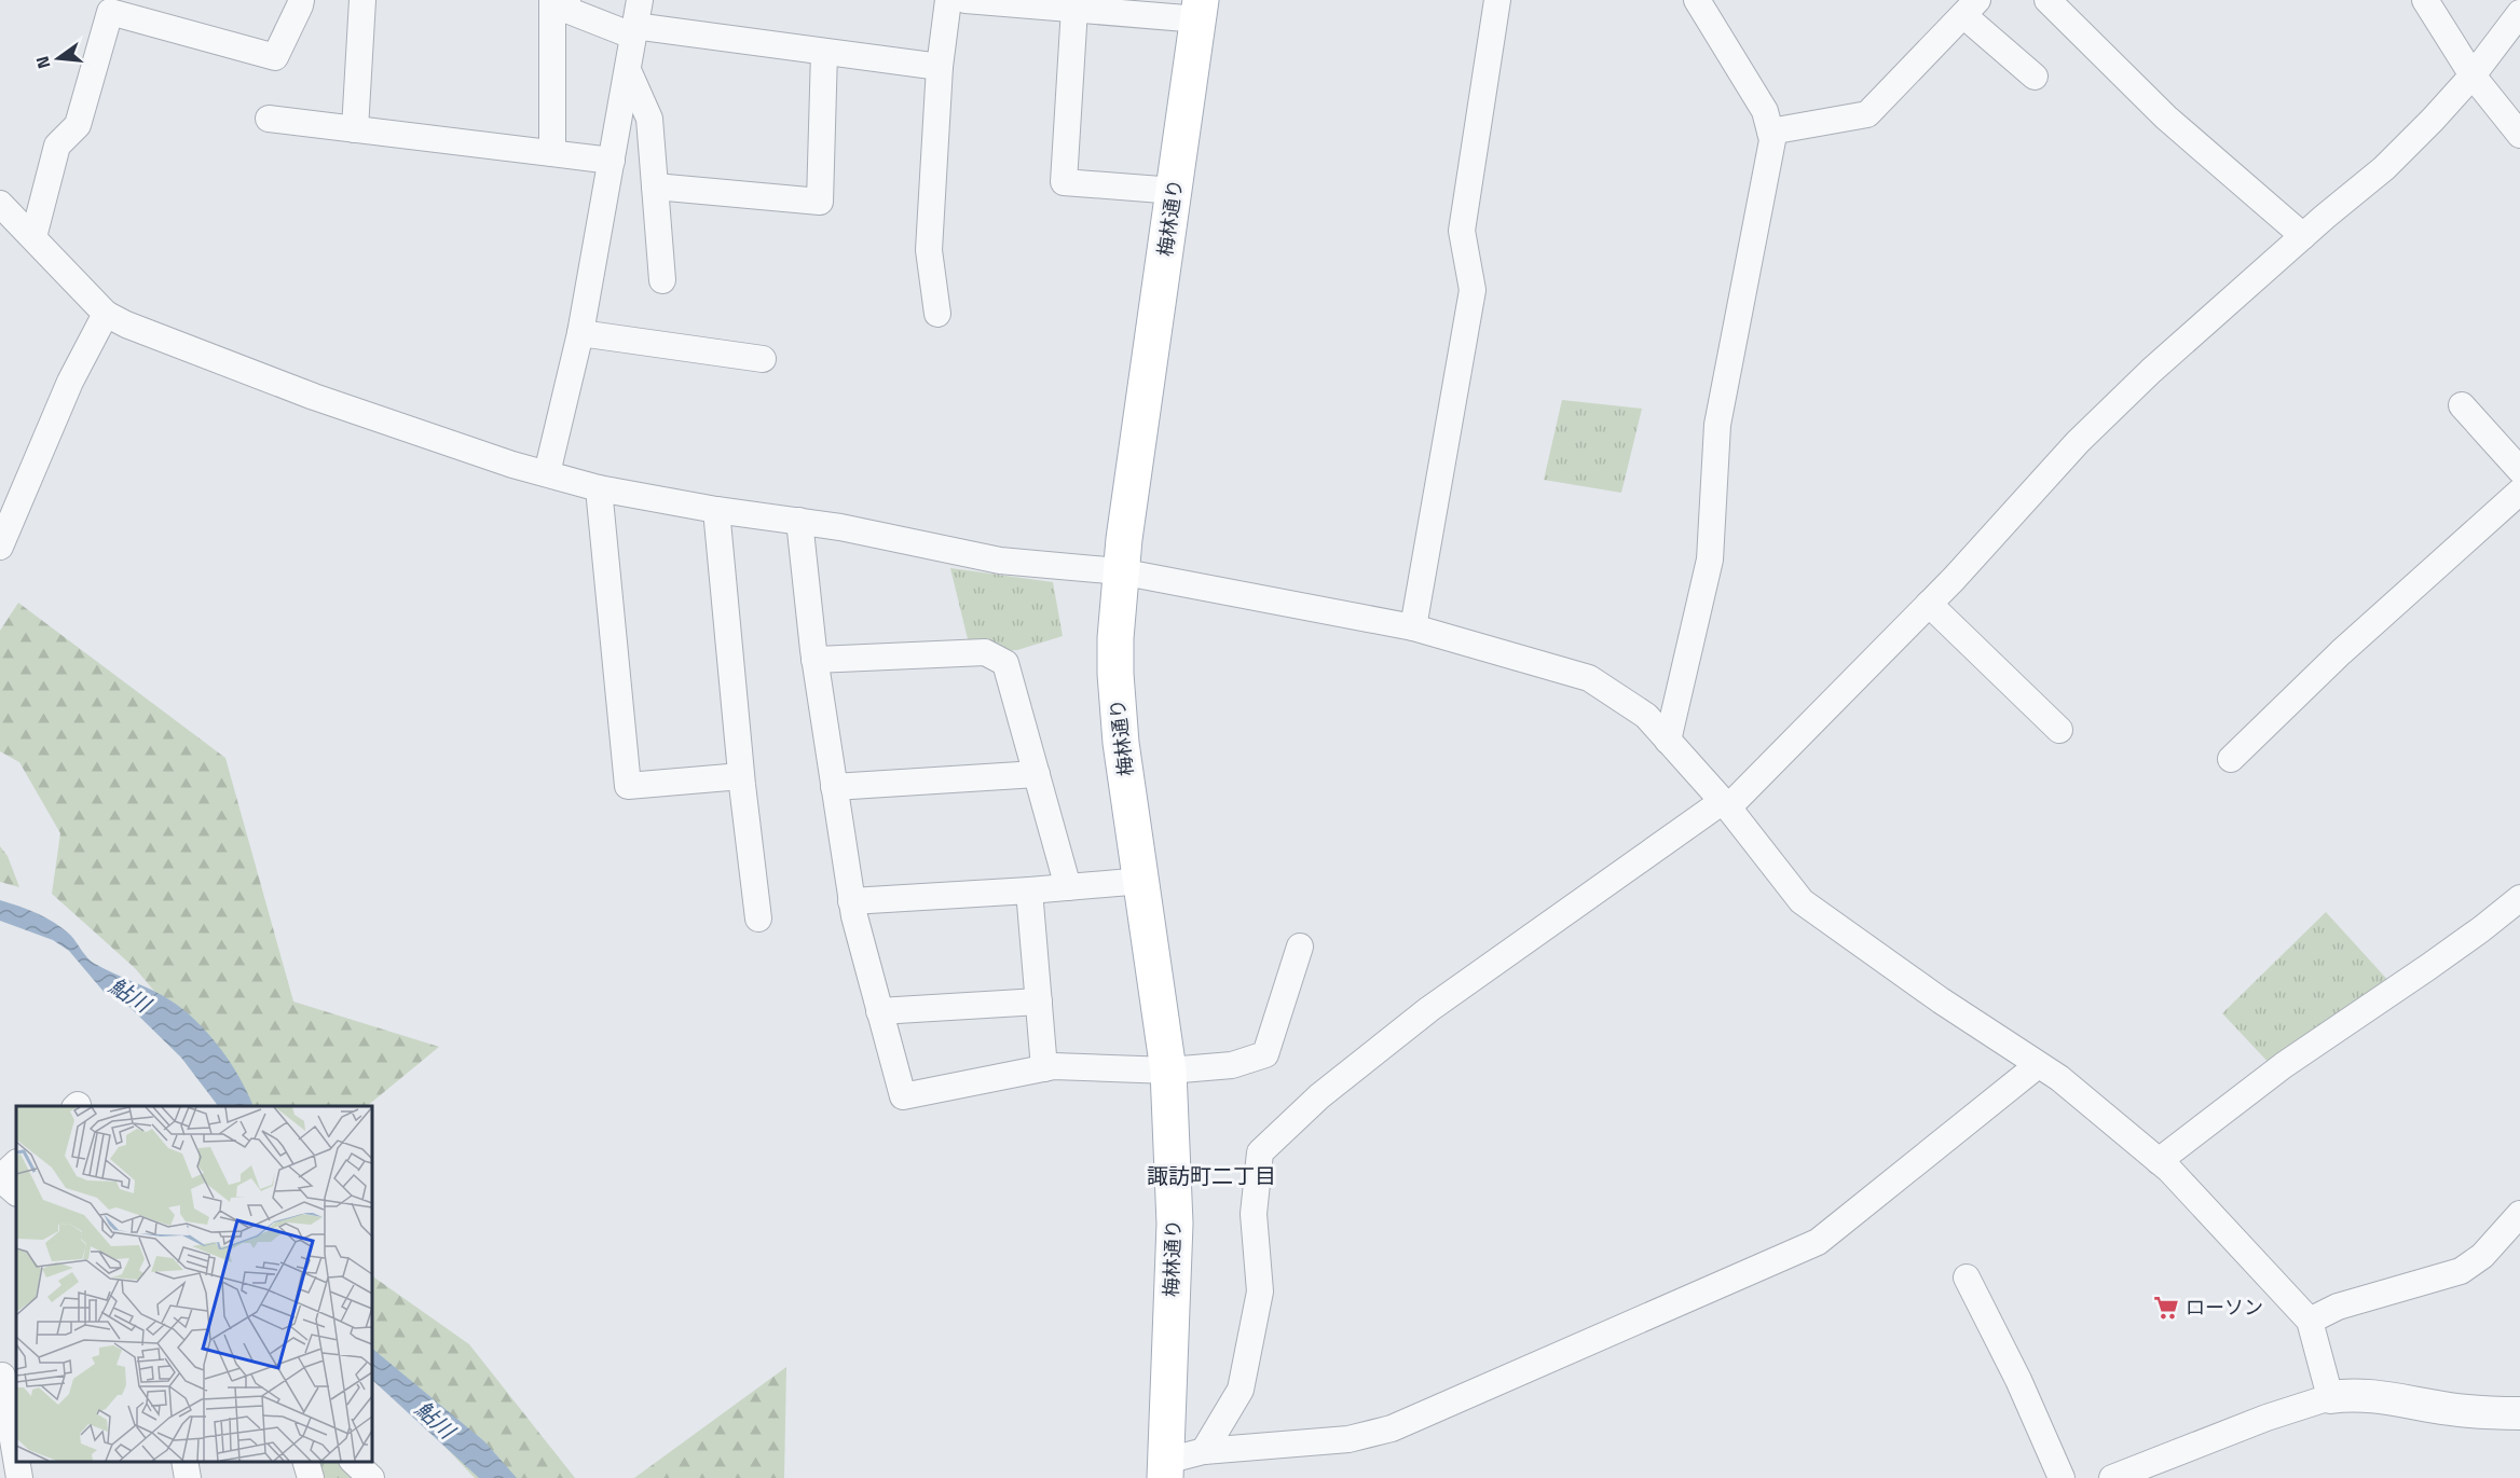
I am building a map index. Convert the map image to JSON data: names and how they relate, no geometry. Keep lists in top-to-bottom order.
{
  "streets": {
    "main road": ["梅林通り"]
  },
  "districts": ["諏訪町二丁目"],
  "water": ["鮎川"],
  "places": {
    "supermarket": ["ローソン"]
  },
  "north": "left"
}
